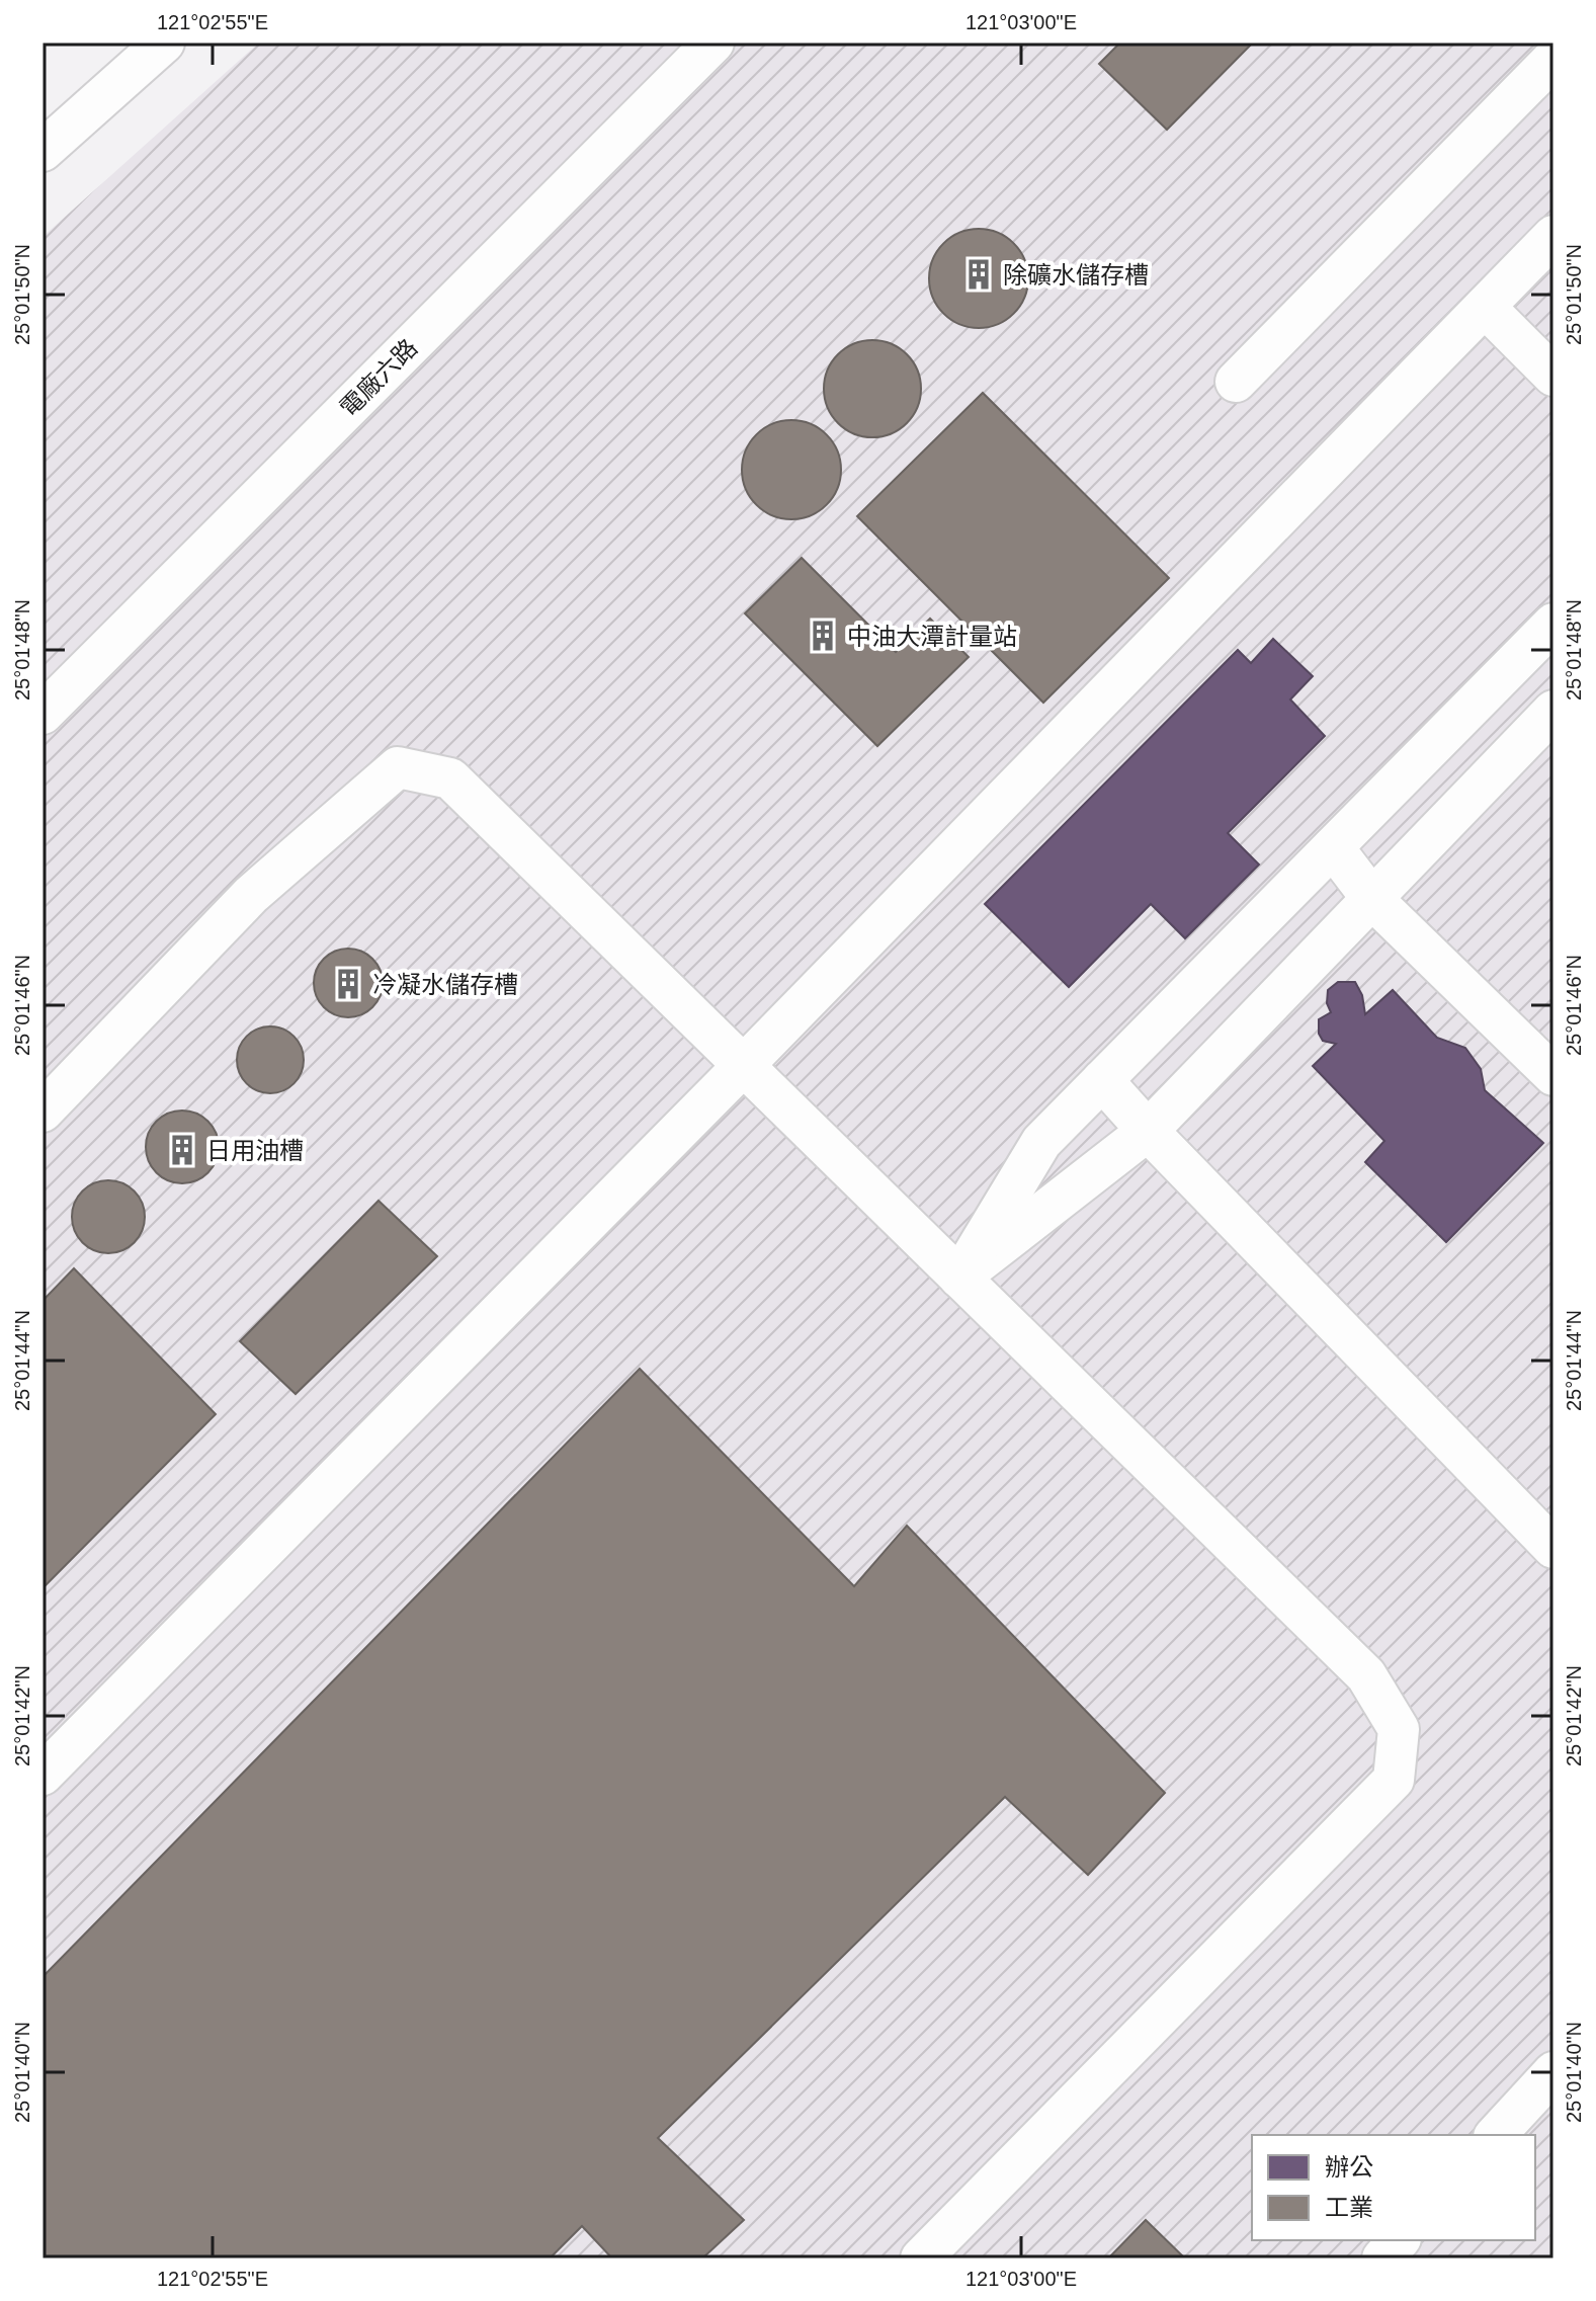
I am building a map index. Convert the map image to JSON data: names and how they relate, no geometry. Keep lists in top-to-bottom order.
{
  "streets": {
    "street": ["電廠六路"]
  },
  "places": {
    "building": [
      "除礦水儲存槽",
      "中油大潭計量站",
      "冷凝水儲存槽",
      "日用油槽"
    ]
  },
  "legend": ["辦公", "工業"],
  "coordinates": [
    "121°02'55\"E",
    "121°03'00\"E",
    "25°01'50\"N",
    "25°01'48\"N",
    "25°01'46\"N",
    "25°01'44\"N",
    "25°01'42\"N",
    "25°01'40\"N"
  ]
}
